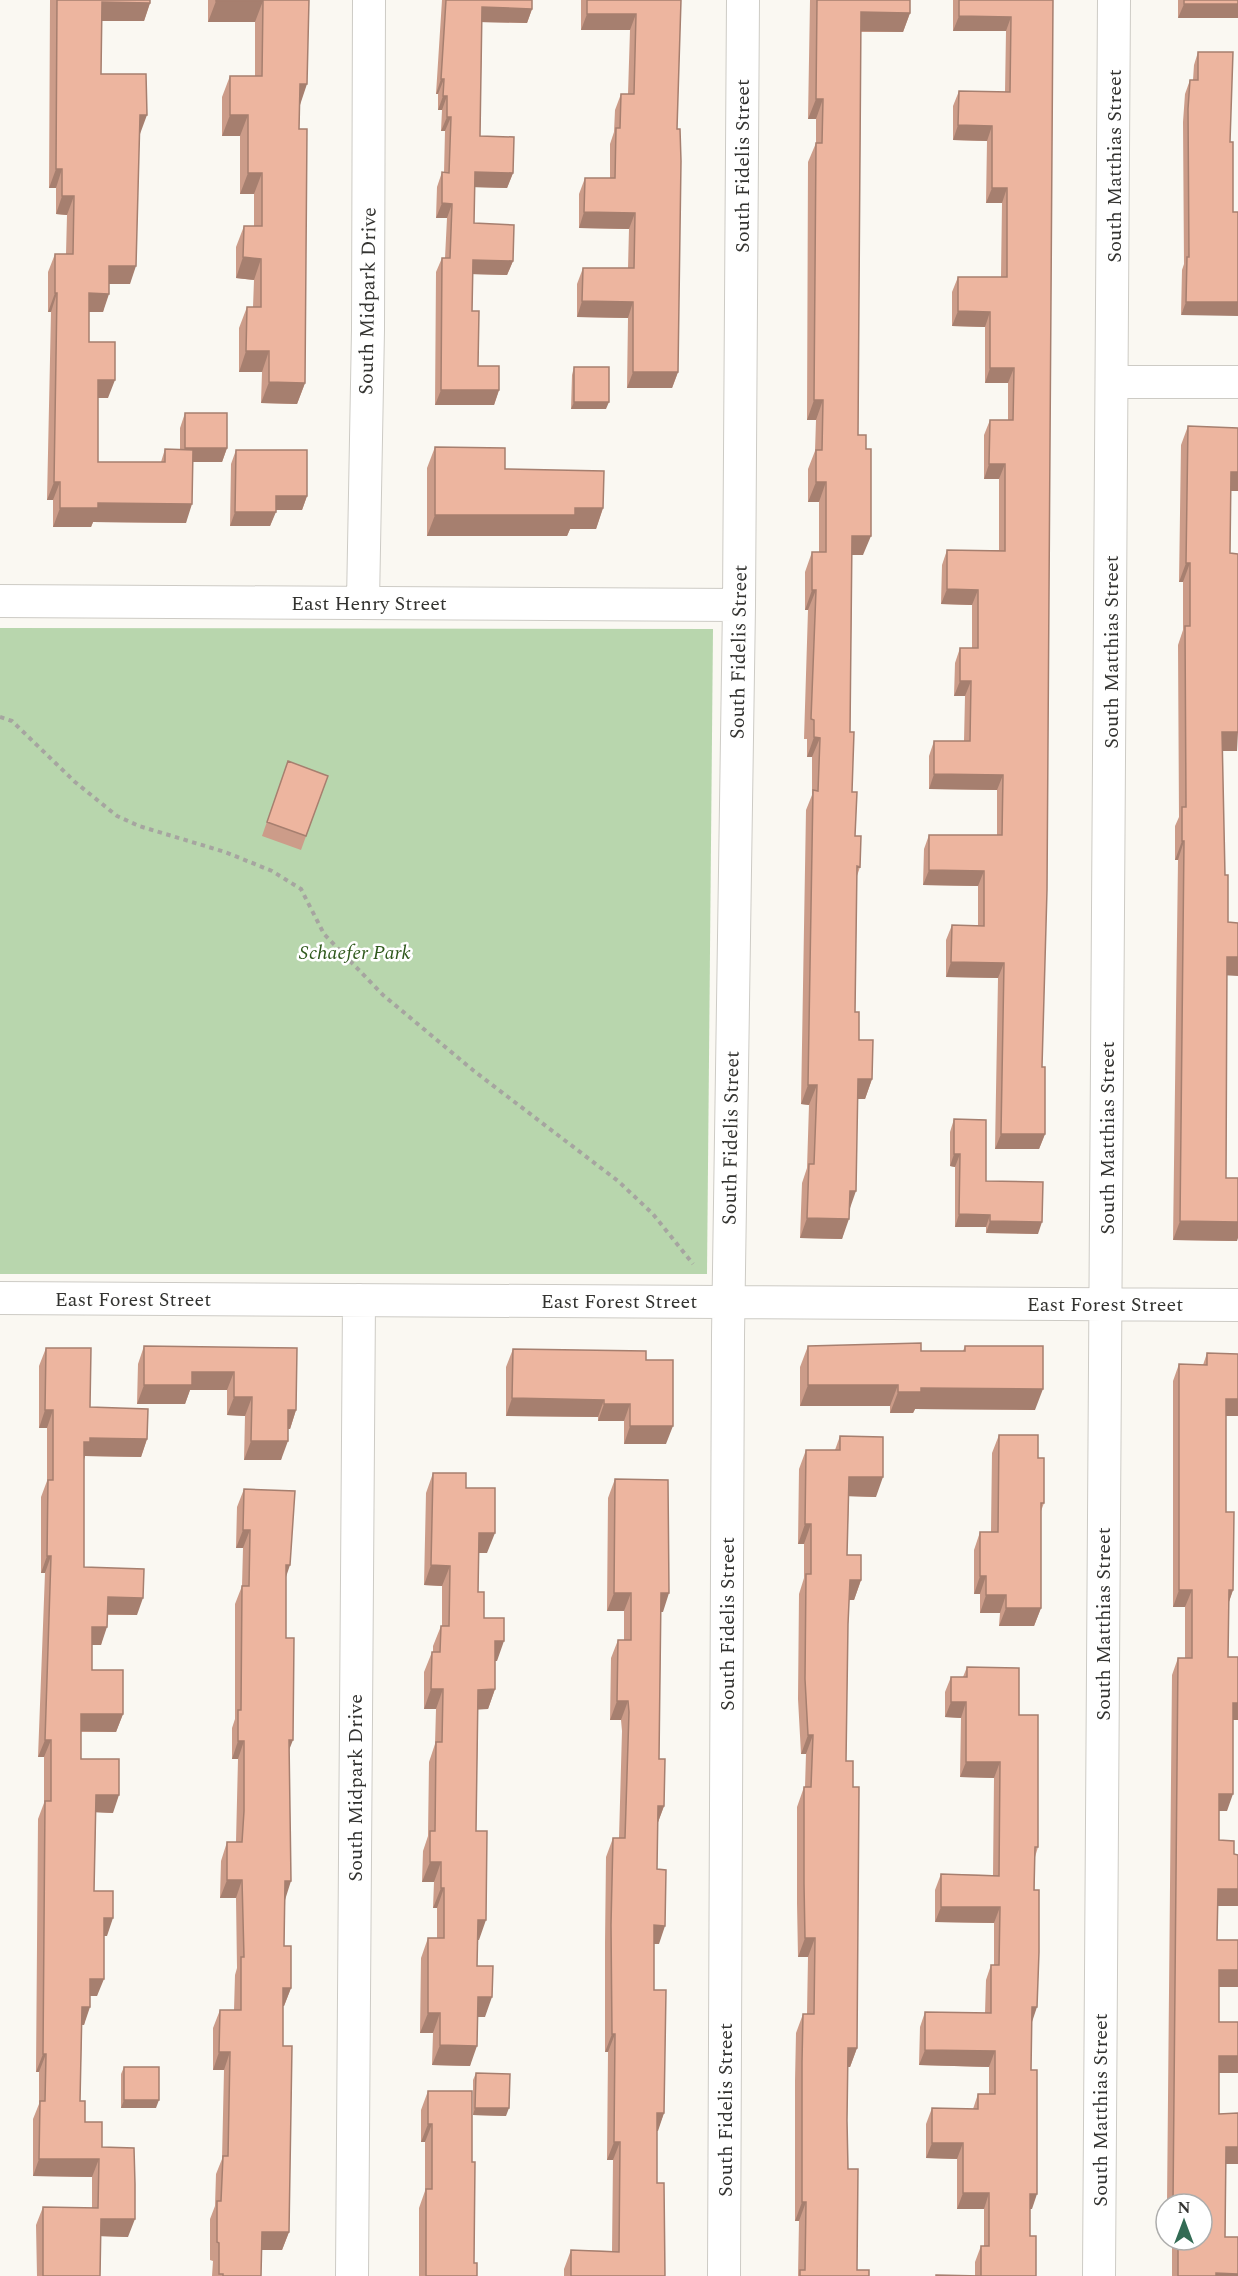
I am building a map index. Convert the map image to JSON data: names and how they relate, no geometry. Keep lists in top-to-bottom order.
{
  "streets": {
    "street": [
      "South Fidelis Street",
      "South Matthias Street",
      "South Midpark Drive",
      "East Henry Street",
      "East Forest Street"
    ]
  },
  "crossings": [
    ["South Fidelis Street", "East Henry Street"],
    ["South Fidelis Street", "East Forest Street"],
    ["South Matthias Street", "East Forest Street"],
    ["South Midpark Drive", "East Henry Street"],
    ["South Midpark Drive", "East Forest Street"]
  ],
  "parks": ["Schaefer Park"],
  "north": "top"
}
